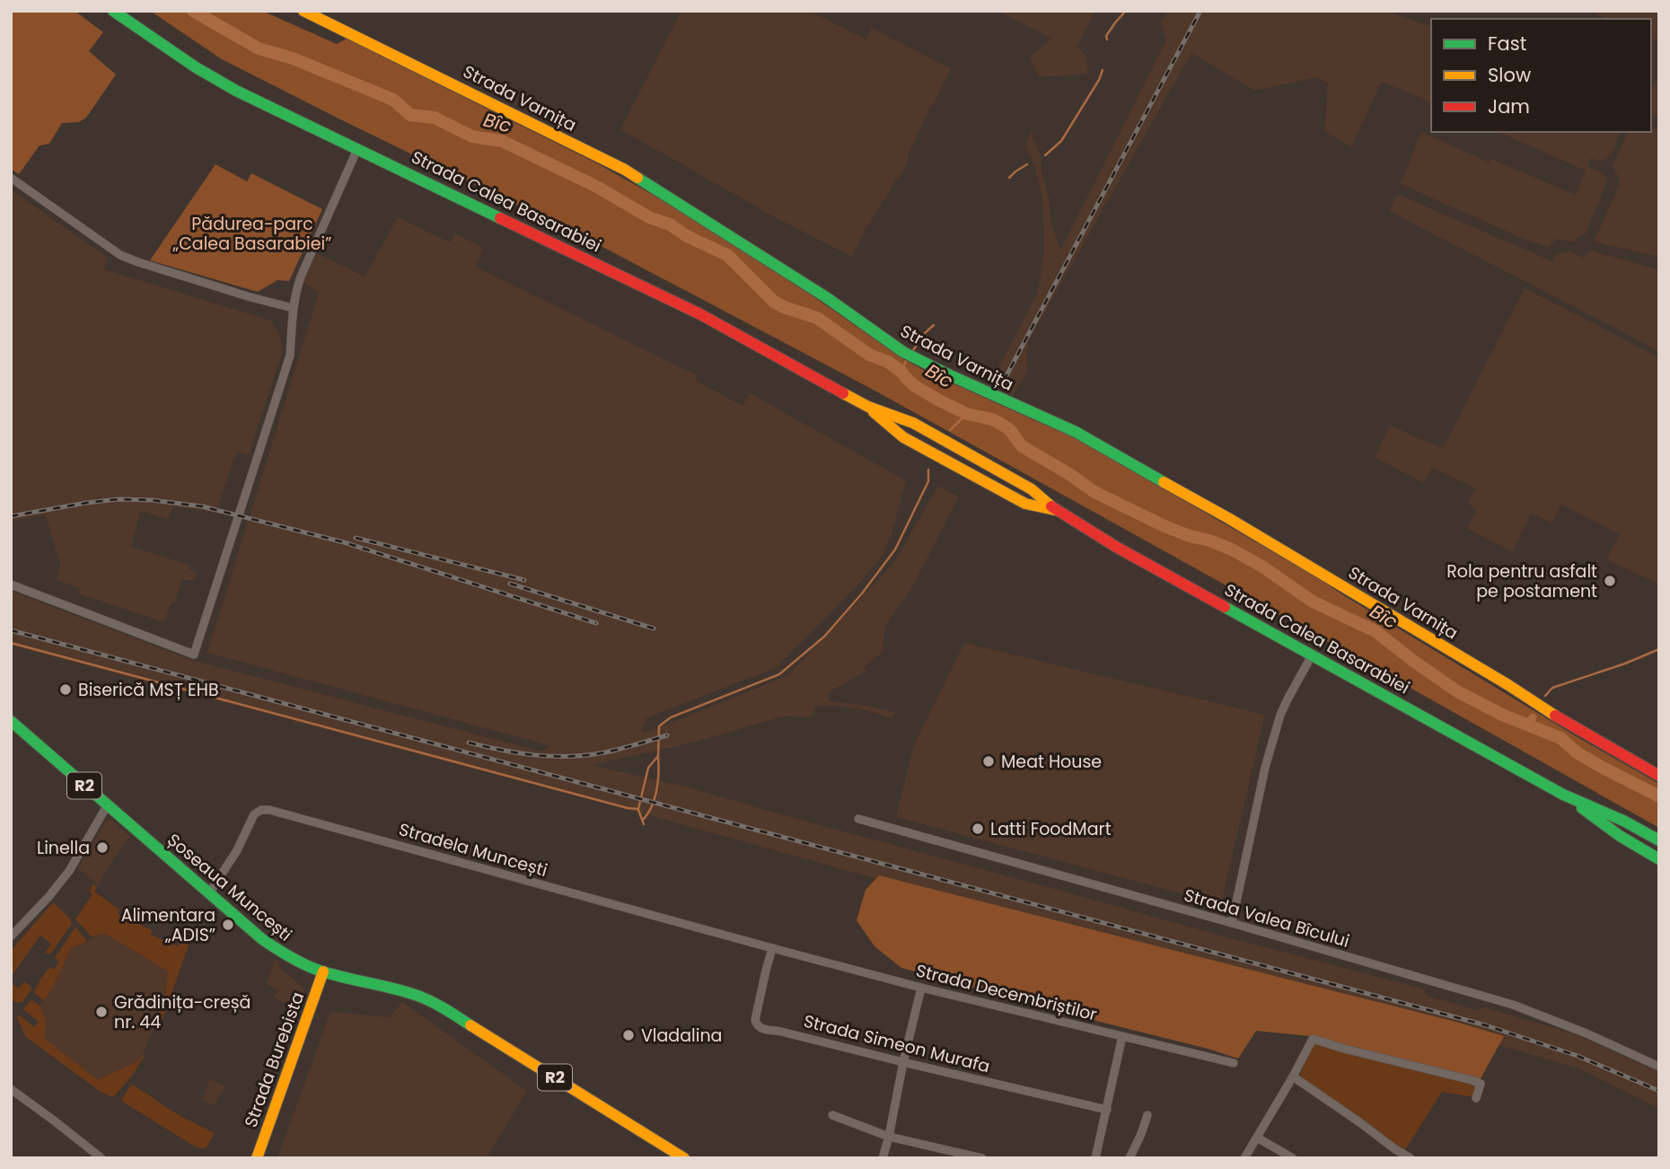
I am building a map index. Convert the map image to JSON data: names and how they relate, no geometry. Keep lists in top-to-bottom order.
{
  "streets": {
    "main road": [
      "Strada Varnița",
      "Strada Calea Basarabiei",
      "R2",
      "Șoseaua Muncești",
      "Strada Burebista"
    ],
    "street": [
      "Stradela Muncești",
      "Strada Valea Bîcului",
      "Strada Decembriștilor",
      "Strada Simeon Murafa"
    ]
  },
  "crossings": [
    ["Stradela Muncești", "Șoseaua Muncești"],
    ["Stradela Muncești", "Strada Decembriștilor"],
    ["Stradela Muncești", "Strada Simeon Murafa"],
    ["Șoseaua Muncești", "Strada Burebista"],
    ["Strada Decembriștilor", "Strada Simeon Murafa"]
  ],
  "water": ["Bîc"],
  "parks": ["Pădurea-parc „Calea Basarabiei”"],
  "places": [
    "Rola pentru asfalt pe postament",
    "Biserică MSȚ EHB",
    "Meat House",
    "Latti FoodMart",
    "Linella",
    "Alimentara „ADIS”",
    "Grădinița-creșă nr. 44",
    "Vladalina"
  ],
  "legend": ["Fast", "Slow", "Jam"]
}
